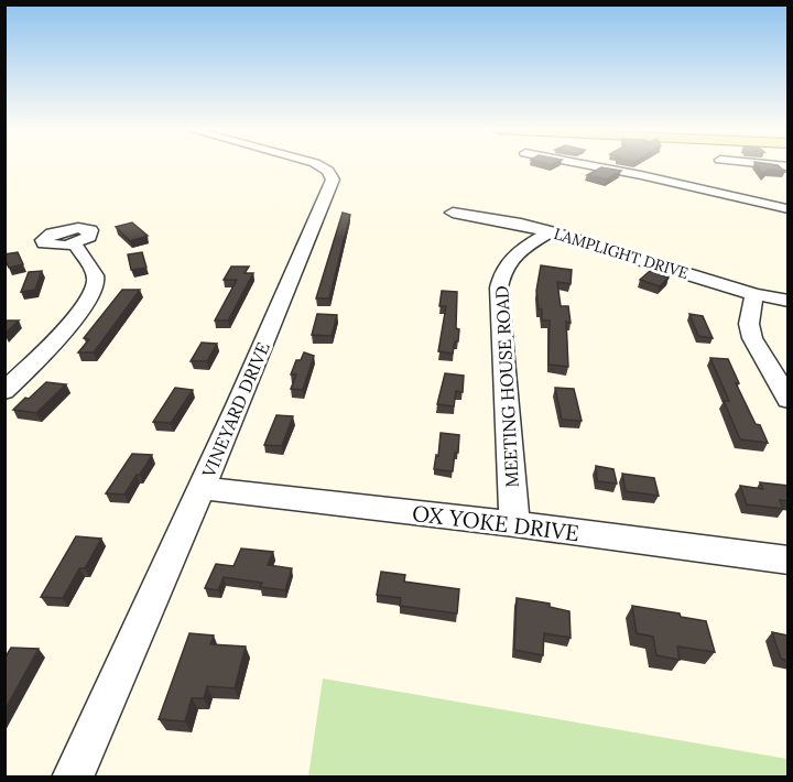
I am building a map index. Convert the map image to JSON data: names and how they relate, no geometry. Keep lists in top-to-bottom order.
{
  "streets": {
    "street": [
      "LAMPLIGHT DRIVE",
      "MEETING HOUSE ROAD",
      "VINEYARD DRIVE",
      "OX YOKE DRIVE"
    ]
  },
  "crossings": [
    ["LAMPLIGHT DRIVE", "MEETING HOUSE ROAD"],
    ["MEETING HOUSE ROAD", "OX YOKE DRIVE"],
    ["VINEYARD DRIVE", "OX YOKE DRIVE"]
  ]
}
